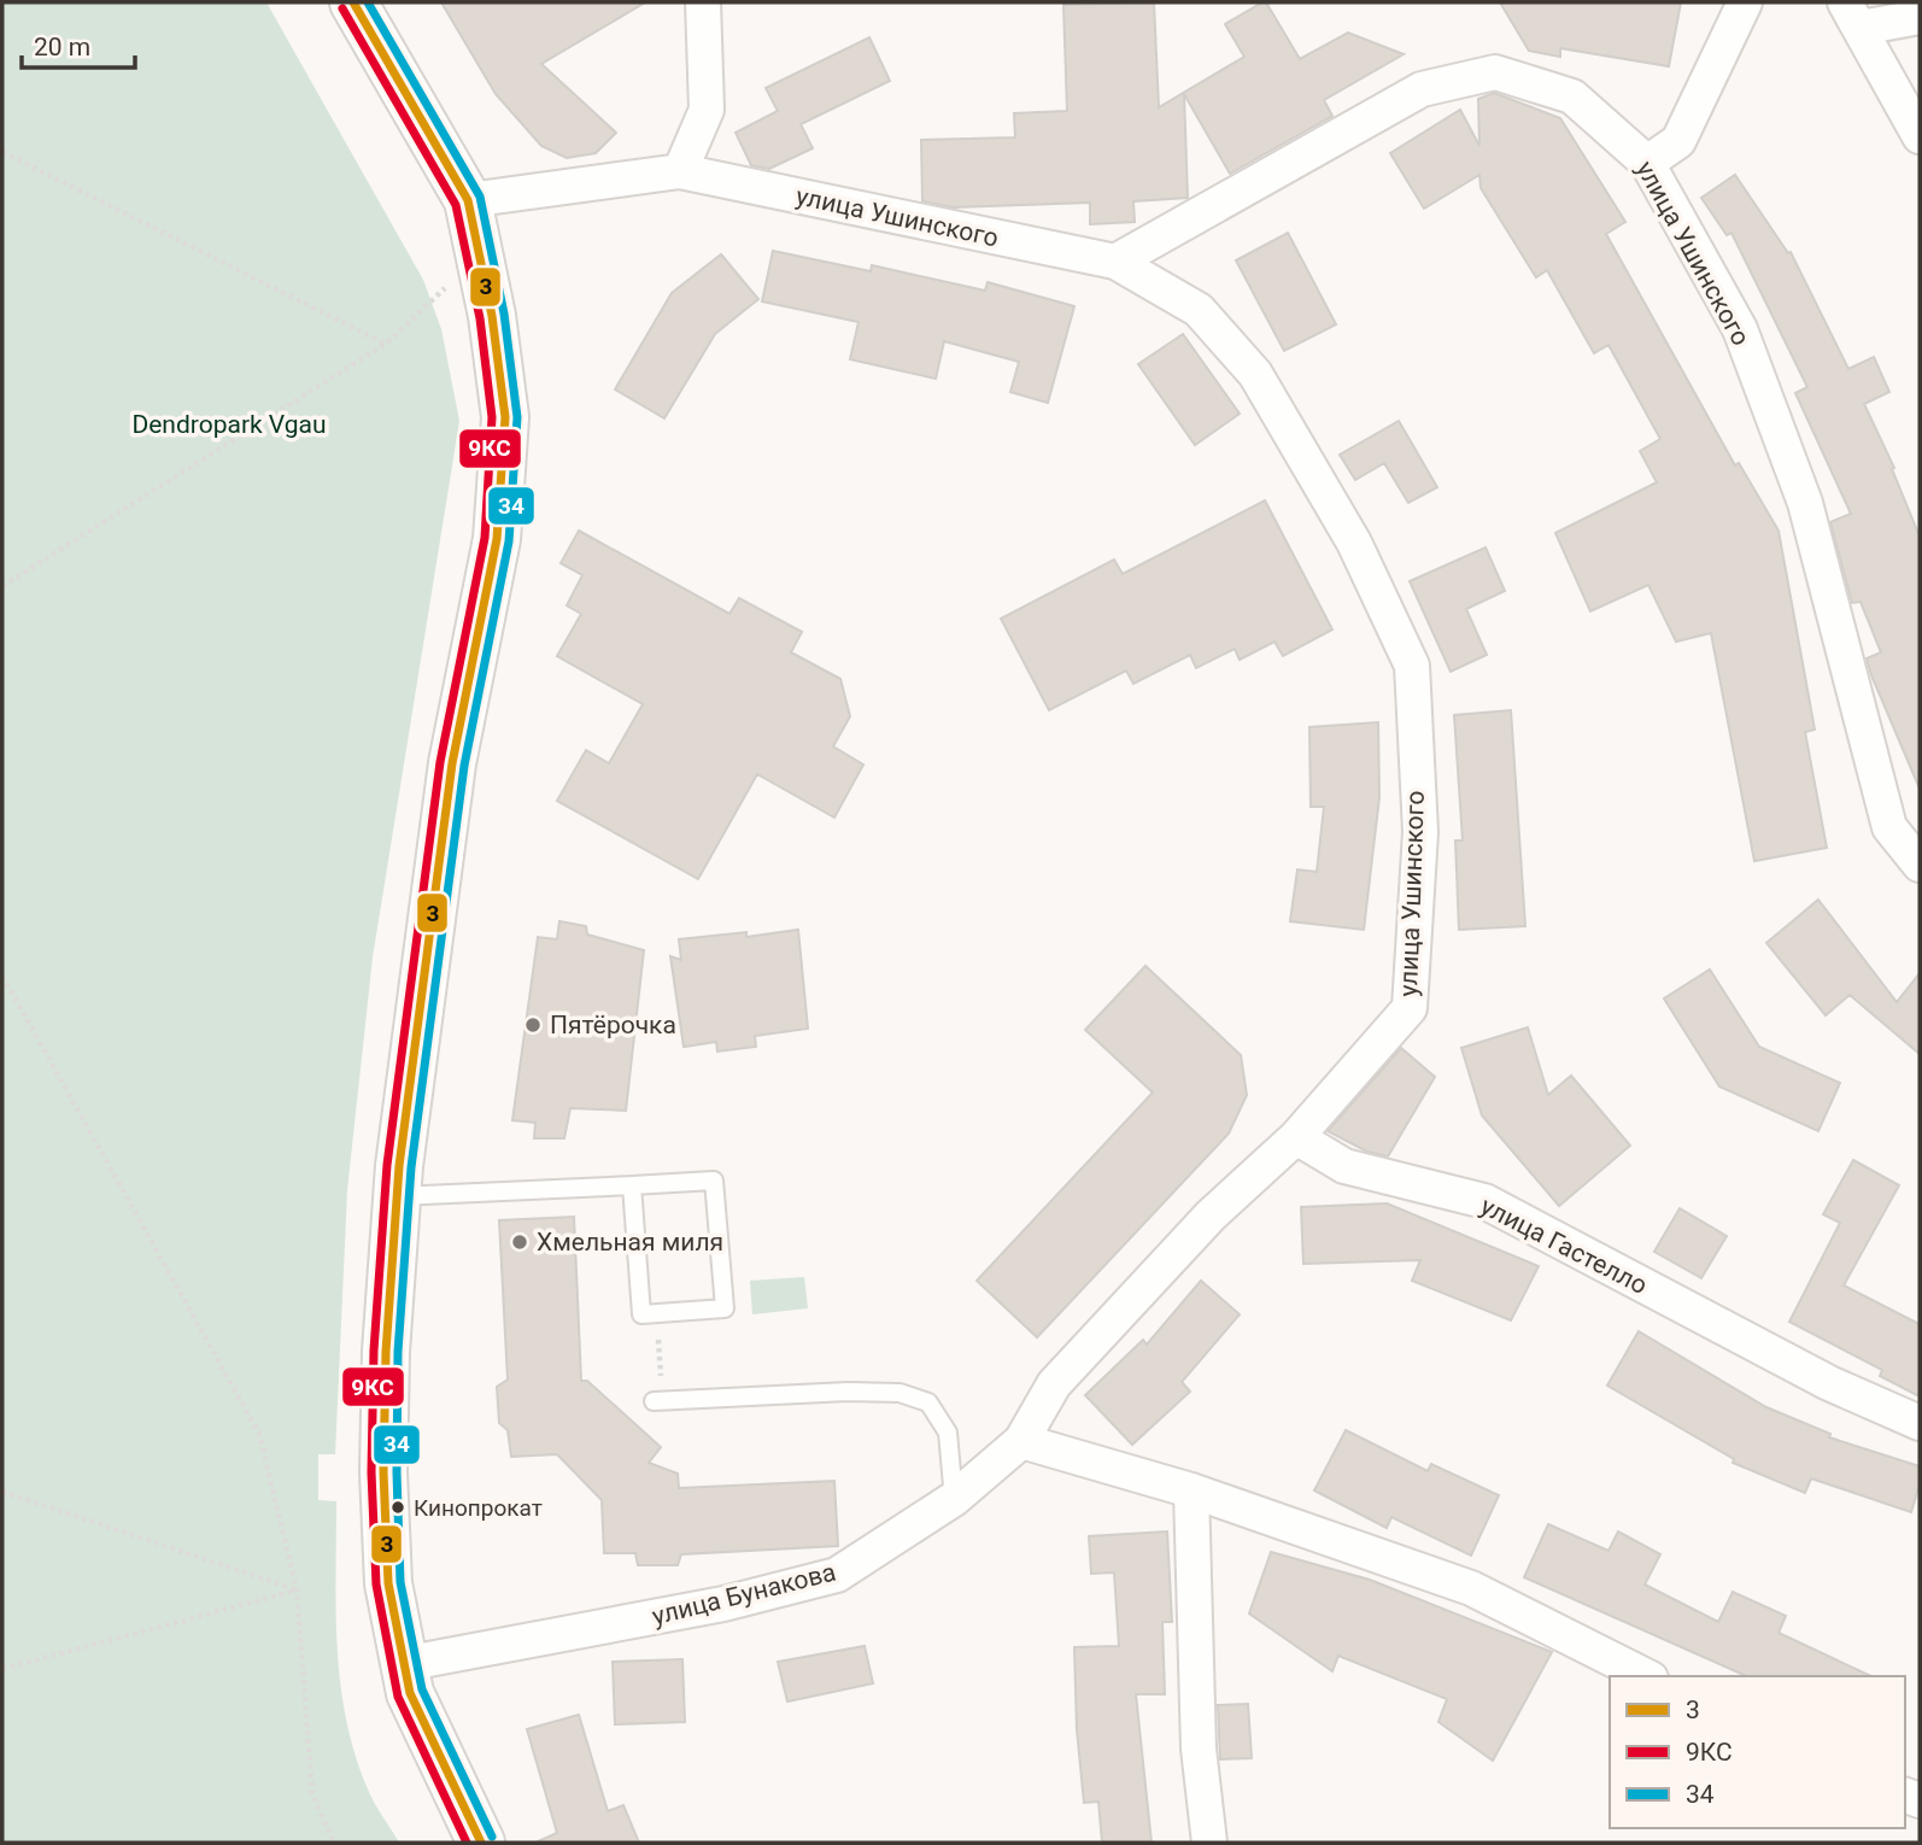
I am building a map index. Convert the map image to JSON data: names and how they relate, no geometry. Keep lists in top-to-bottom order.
{
  "streets": {
    "street": ["улица Ушинского", "улица Гастелло", "улица Бунакова"]
  },
  "crossings": [
    ["улица Ушинского", "улица Гастелло"]
  ],
  "parks": ["Dendropark Vgau"],
  "places": ["Пятёрочка", "Хмельная миля", "Кинопрокат"],
  "lines": ["transit line 3", "transit line 34", "transit line 9КС"],
  "legend": ["3", "9КС", "34"],
  "scale_bar": "20 m"
}
